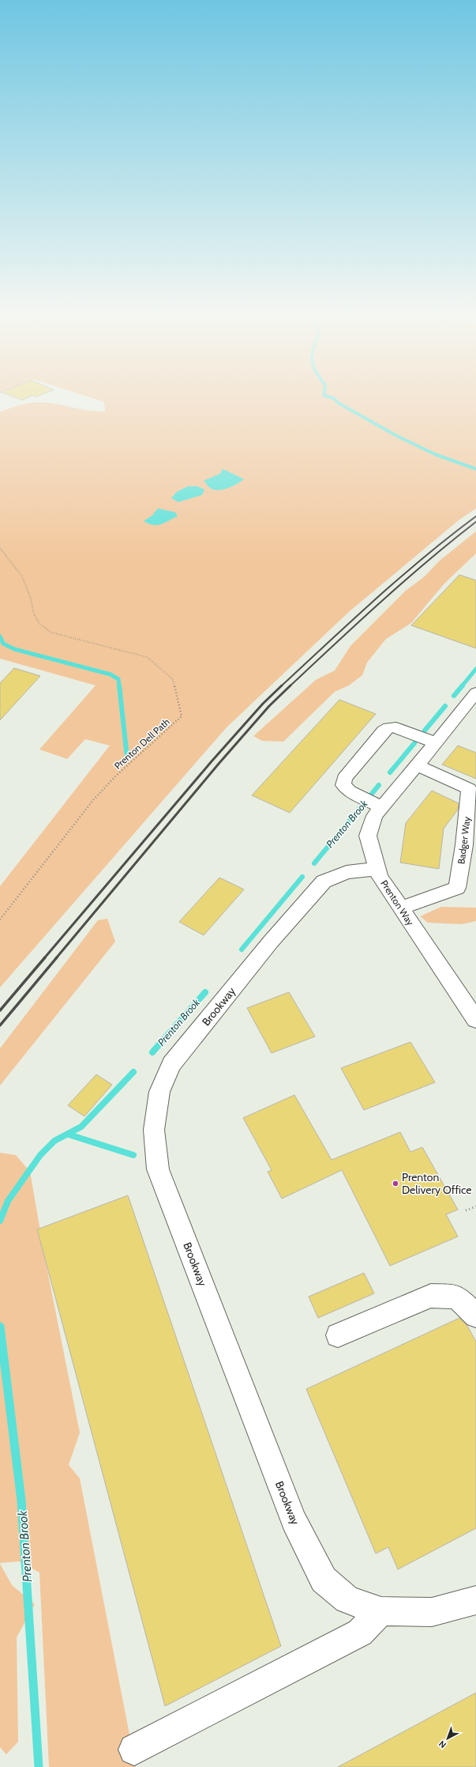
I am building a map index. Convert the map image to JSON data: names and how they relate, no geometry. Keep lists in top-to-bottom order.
{
  "streets": {
    "street": ["Badger Way", "Prenton Way", "Brookway"],
    "path": ["Prenton Dell Path"]
  },
  "crossings": [
    ["Badger Way", "Prenton Way"],
    ["Prenton Way", "Brookway"]
  ],
  "water": ["Prenton Brook"],
  "places": ["Prenton Delivery Office"],
  "north": "bottom left"
}
